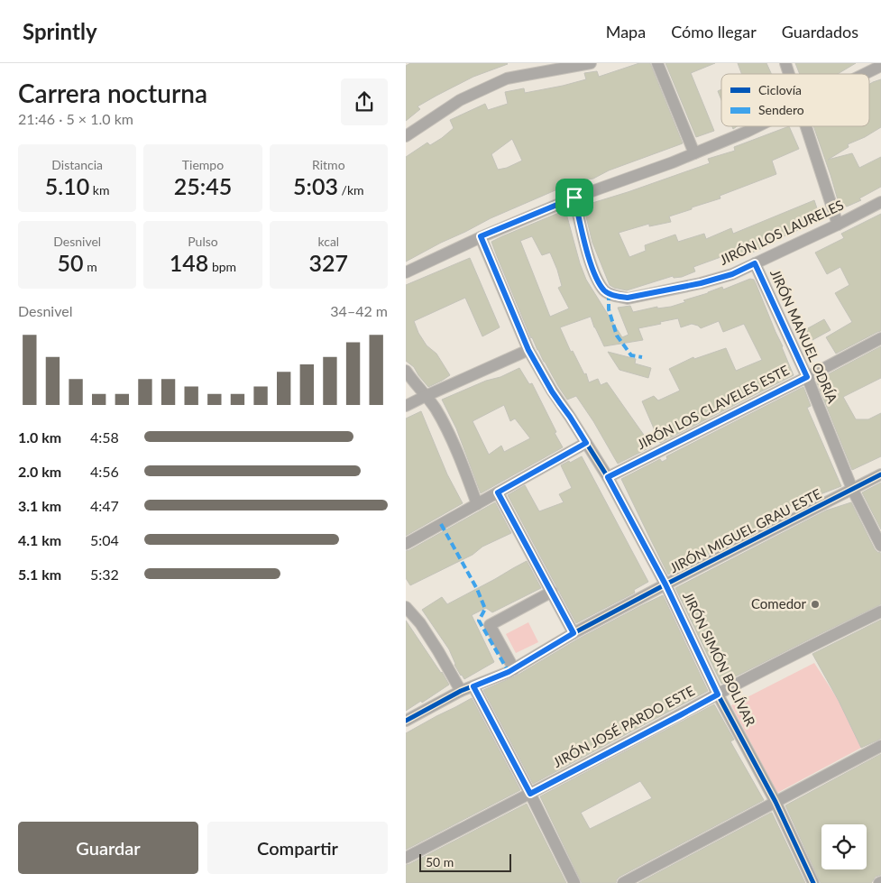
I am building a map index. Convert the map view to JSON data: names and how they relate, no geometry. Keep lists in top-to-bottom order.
{
  "streets": {
    "street": [
      "JIRÓN LOS LAURELES",
      "JIRÓN MANUEL ODRÍA",
      "JIRÓN LOS CLAVELES ESTE",
      "JIRÓN MIGUEL GRAU ESTE",
      "JIRÓN SIMÓN BOLÍVAR",
      "JIRÓN JOSÉ PARDO ESTE"
    ]
  },
  "crossings": [
    ["JIRÓN LOS LAURELES", "JIRÓN MANUEL ODRÍA"],
    ["JIRÓN MANUEL ODRÍA", "JIRÓN LOS CLAVELES ESTE"],
    ["JIRÓN MANUEL ODRÍA", "JIRÓN MIGUEL GRAU ESTE"],
    ["JIRÓN LOS CLAVELES ESTE", "JIRÓN SIMÓN BOLÍVAR"],
    ["JIRÓN MIGUEL GRAU ESTE", "JIRÓN SIMÓN BOLÍVAR"],
    ["JIRÓN SIMÓN BOLÍVAR", "JIRÓN JOSÉ PARDO ESTE"]
  ],
  "places": ["Comedor"],
  "legend": ["Ciclovía", "Sendero"],
  "scale_bar": "50 m",
  "page": {
    "header": "Sprintly",
    "nav": ["Mapa", "Cómo llegar", "Guardados"],
    "heading": ["Carrera nocturna", "21:46 · 5 × 1.0 km"],
    "stats": [
      ["Distancia", "5.10 km"],
      ["Tiempo", "25:45"],
      ["Ritmo", "5:03 /km"],
      ["Desnivel", "50 m"],
      ["Pulso", "148 bpm"],
      ["kcal", "327"]
    ],
    "chart": ["Desnivel", "34–42 m"],
    "list": [
      {
        "name": "1.0 km",
        "note": "4:58"
      },
      {
        "name": "2.0 km",
        "note": "4:56"
      },
      {
        "name": "3.1 km",
        "note": "4:47"
      },
      {
        "name": "4.1 km",
        "note": "5:04"
      },
      {
        "name": "5.1 km",
        "note": "5:32"
      }
    ],
    "buttons": ["Guardar", "Compartir"],
    "scale": "50 m"
  }
}
